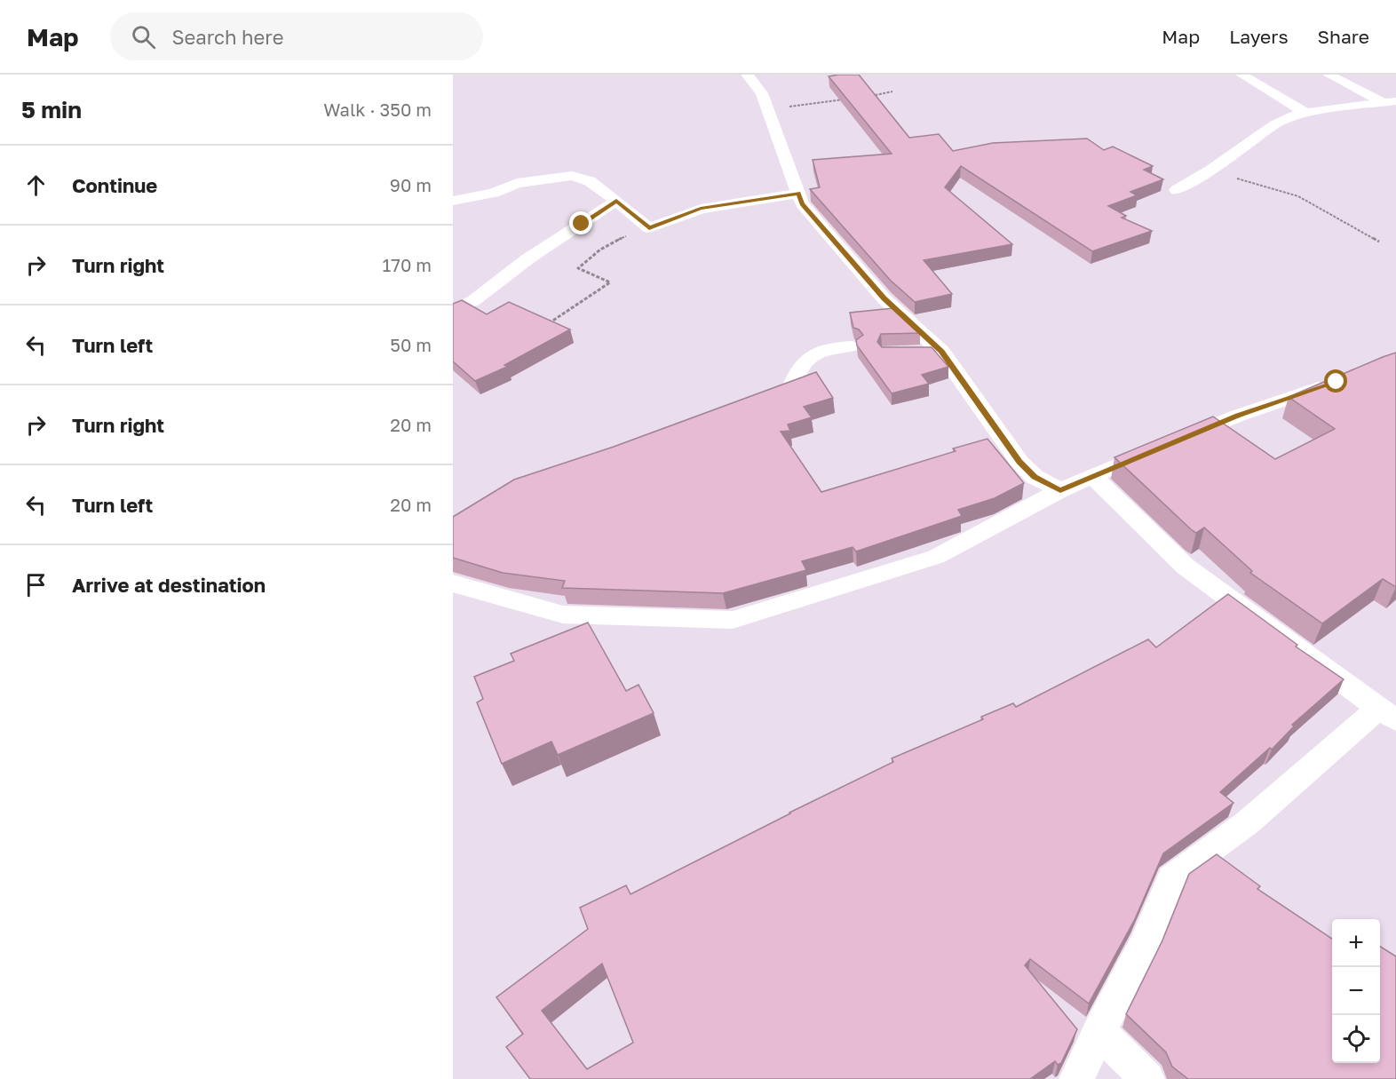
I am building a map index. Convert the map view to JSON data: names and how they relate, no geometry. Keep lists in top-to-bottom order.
{
  "page": {
    "header": "Map",
    "search": "Search here",
    "nav": ["Map", "Layers", "Share"],
    "heading": ["5 min", "Walk · 350 m"],
    "list": [
      ["Continue", "90 m"],
      ["Turn right", "170 m"],
      ["Turn left", "50 m"],
      ["Turn right", "20 m"],
      ["Turn left", "20 m"],
      "Arrive at destination"
    ],
    "map_buttons": ["+", "−"]
  }
}
